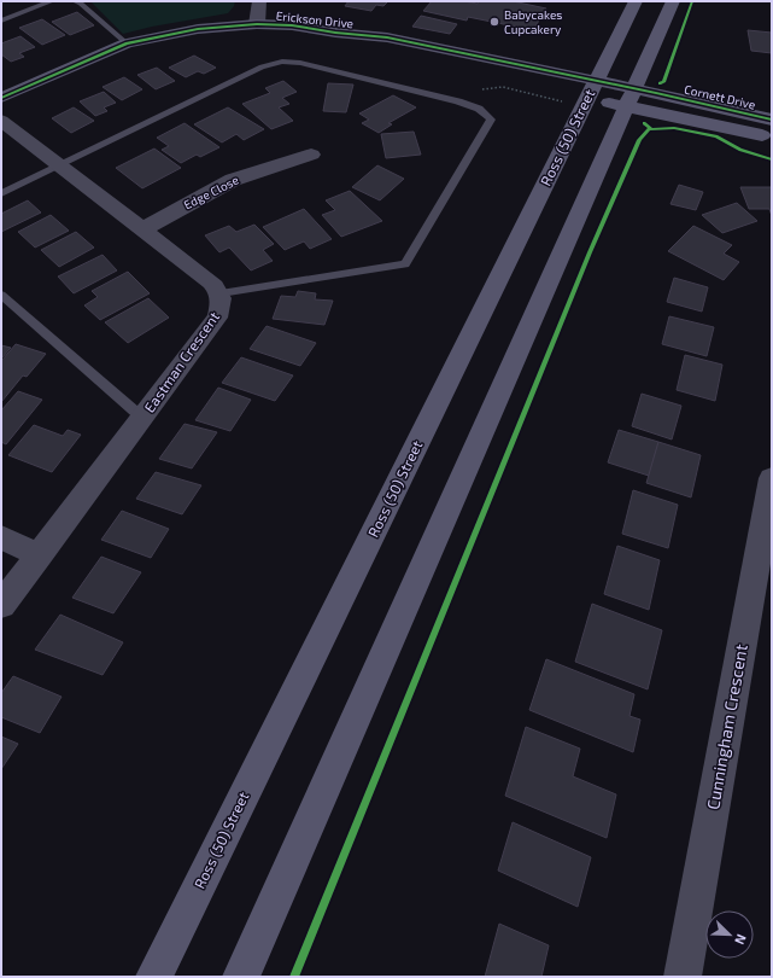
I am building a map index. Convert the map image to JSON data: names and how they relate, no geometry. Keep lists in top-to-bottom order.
{
  "streets": {
    "main road": ["Erickson Drive", "Cornett Drive", "Ross (50) Street"],
    "street": ["Edge Close", "Eastman Crescent", "Cunningham Crescent"]
  },
  "crossings": [
    ["Erickson Drive", "Cornett Drive"],
    ["Erickson Drive", "Ross (50) Street"],
    ["Cornett Drive", "Ross (50) Street"],
    ["Edge Close", "Eastman Crescent"]
  ],
  "places": ["Babycakes Cupcakery"],
  "north": "bottom right"
}
